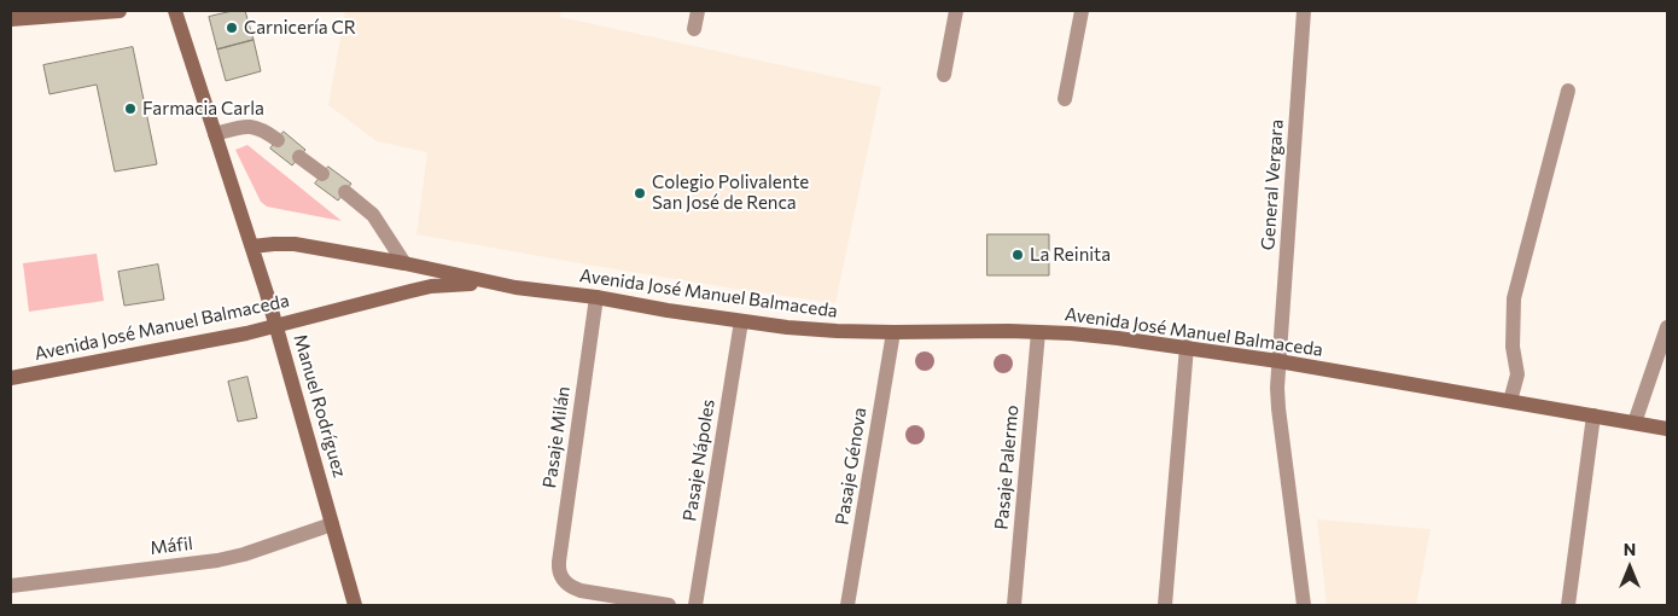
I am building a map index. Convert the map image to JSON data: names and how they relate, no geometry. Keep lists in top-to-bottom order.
{
  "streets": {
    "main road": ["Avenida José Manuel Balmaceda", "Manuel Rodríguez"],
    "street": [
      "General Vergara",
      "Pasaje Milán",
      "Pasaje Nápoles",
      "Pasaje Génova",
      "Pasaje Palermo",
      "Máfil"
    ]
  },
  "crossings": [
    ["General Vergara", "Avenida José Manuel Balmaceda"],
    ["Avenida José Manuel Balmaceda", "Manuel Rodríguez"],
    ["Avenida José Manuel Balmaceda", "Pasaje Milán"],
    ["Avenida José Manuel Balmaceda", "Pasaje Nápoles"],
    ["Avenida José Manuel Balmaceda", "Pasaje Génova"],
    ["Avenida José Manuel Balmaceda", "Pasaje Palermo"],
    ["Manuel Rodríguez", "Máfil"]
  ],
  "places": [
    "Carnicería CR",
    "Farmacia Carla",
    "Colegio Polivalente San José de Renca",
    "La Reinita"
  ],
  "north": "top"
}
